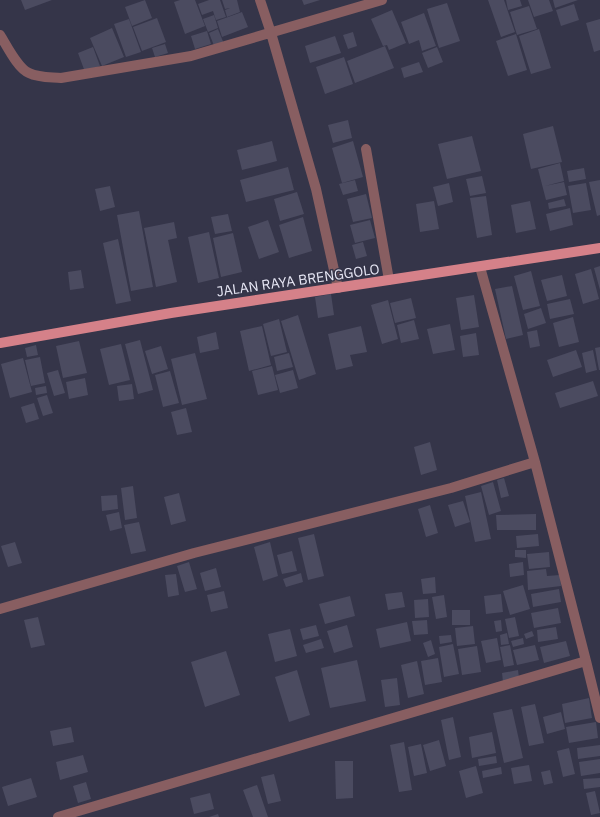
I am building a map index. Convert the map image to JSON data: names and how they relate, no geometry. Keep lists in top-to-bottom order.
{
  "streets": {
    "main road": ["JALAN RAYA BRENGGOLO"]
  }
}
